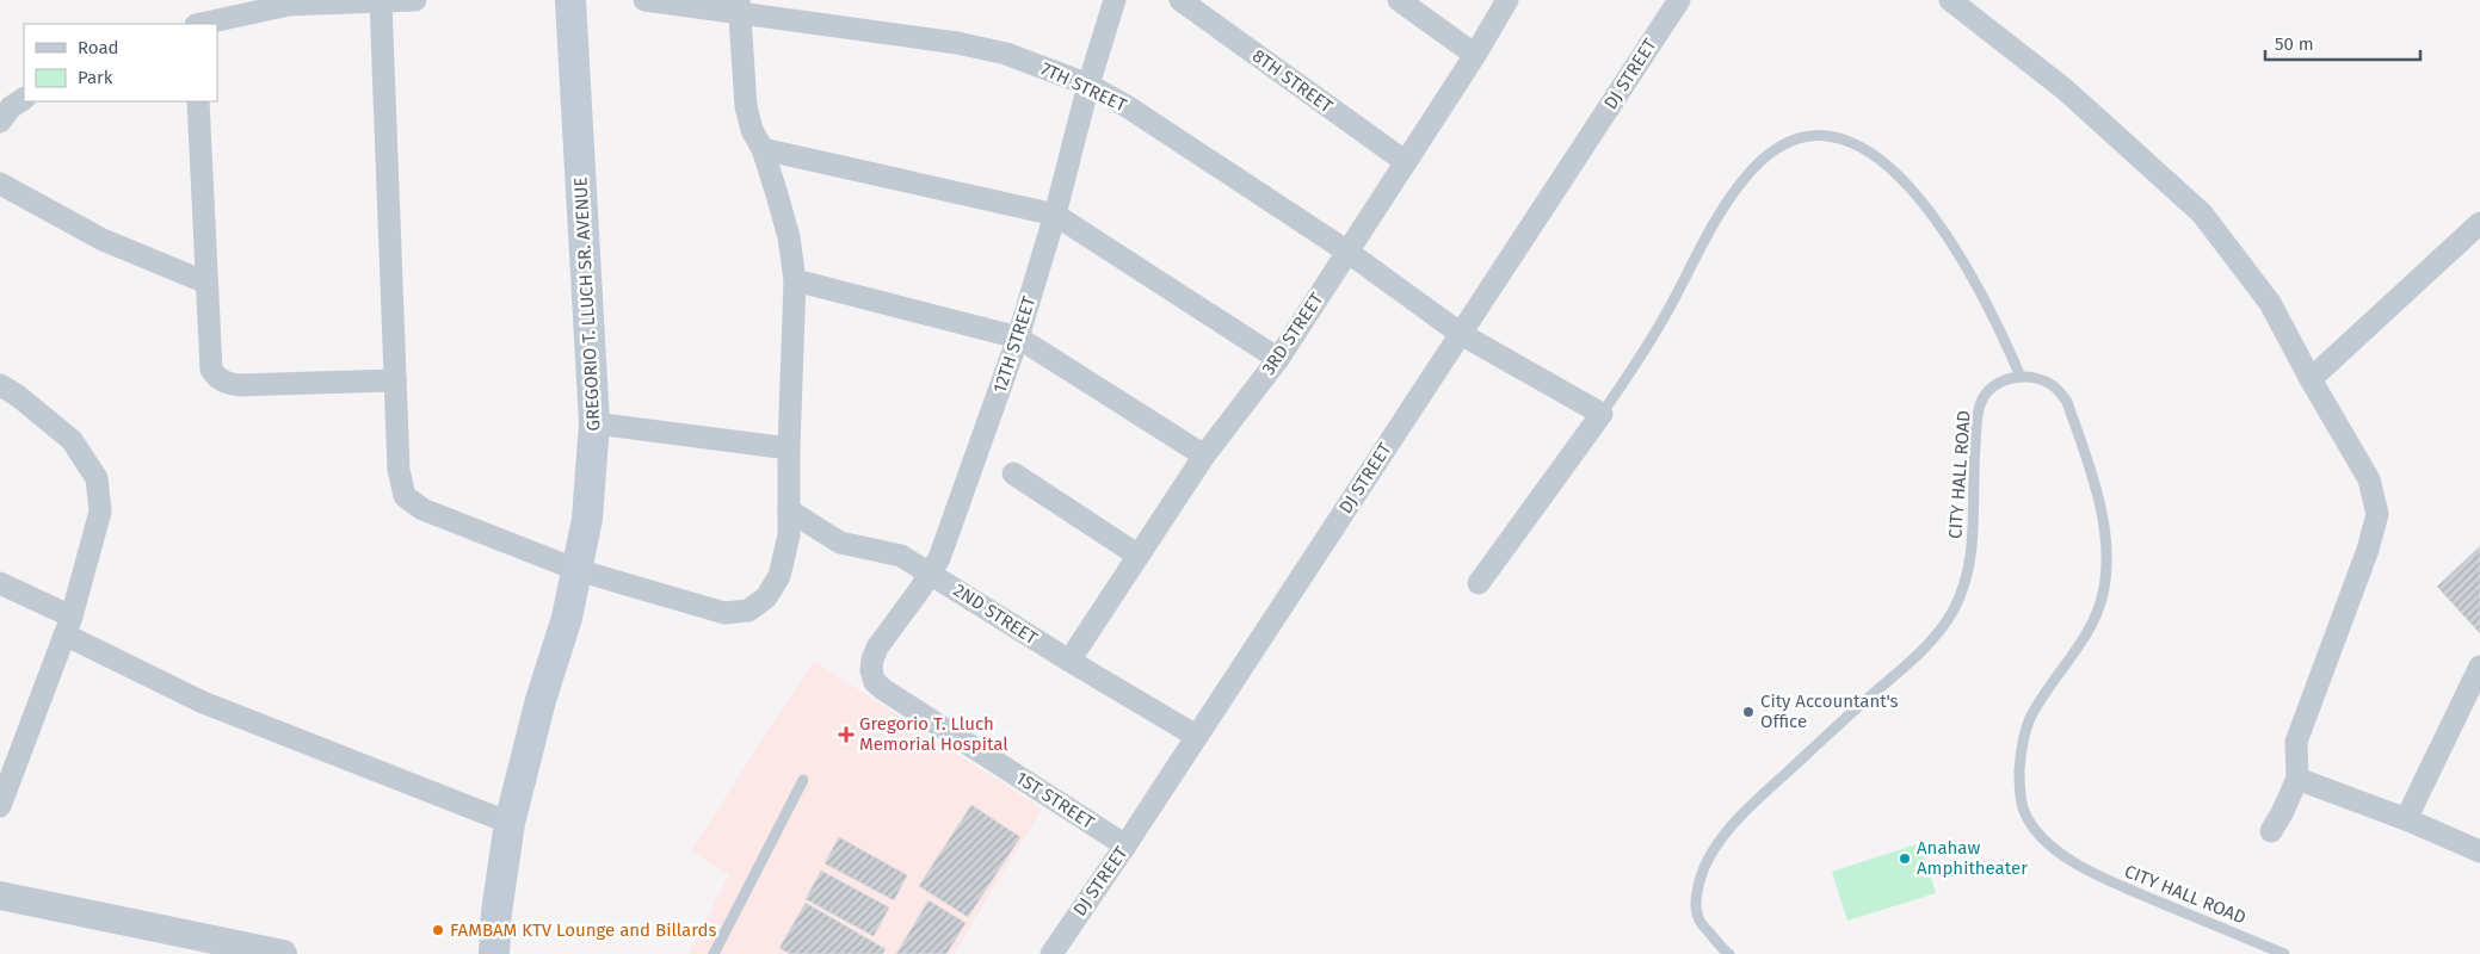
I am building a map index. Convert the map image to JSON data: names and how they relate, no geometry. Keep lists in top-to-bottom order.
{
  "streets": {
    "main road": ["GREGORIO T. LLUCH SR. AVENUE"],
    "street": [
      "DJ STREET",
      "8TH STREET",
      "7TH STREET",
      "3RD STREET",
      "12TH STREET",
      "2ND STREET",
      "1ST STREET"
    ],
    "lane": ["CITY HALL ROAD"]
  },
  "crossings": [
    ["DJ STREET", "7TH STREET"],
    ["DJ STREET", "2ND STREET"],
    ["DJ STREET", "1ST STREET"],
    ["8TH STREET", "3RD STREET"],
    ["7TH STREET", "3RD STREET"],
    ["7TH STREET", "12TH STREET"],
    ["3RD STREET", "2ND STREET"],
    ["12TH STREET", "2ND STREET"],
    ["12TH STREET", "1ST STREET"]
  ],
  "places": {
    "other": ["City Accountant's Office", "Anahaw Amphitheater", "FAMBAM KTV Lounge and Billards"],
    "health": ["Gregorio T. Lluch Memorial Hospital"]
  },
  "legend": ["Road", "Park"],
  "scale_bar": "50 m"
}
